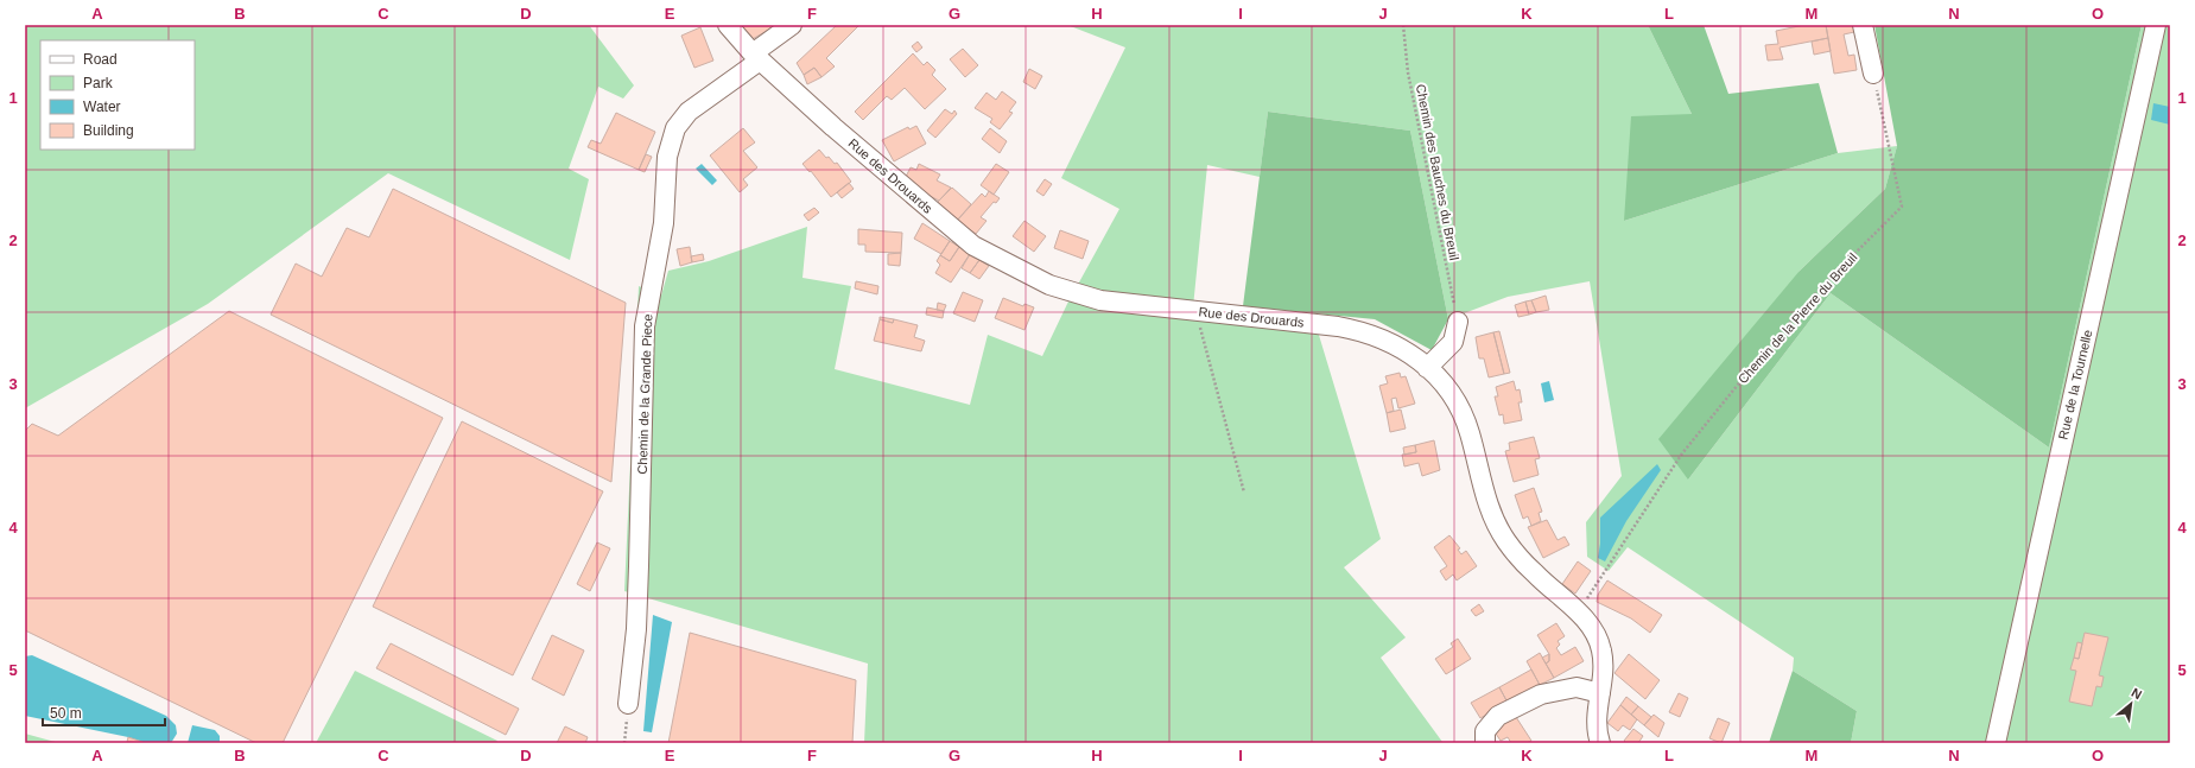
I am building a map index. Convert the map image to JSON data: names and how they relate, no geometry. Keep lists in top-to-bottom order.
{
  "streets": {
    "street": ["Rue des Drouards", "Rue de la Tournelle", "Chemin de la Grande Piece"],
    "path": ["Chemin des Bauches du Breuil", "Chemin de la Pierre du Breuil"]
  },
  "crossings": [
    ["Rue des Drouards", "Chemin de la Pierre du Breuil"],
    ["Rue des Drouards", "Chemin de la Grande Piece"]
  ],
  "legend": [
    "Road",
    "Park",
    "Water",
    "Building"
  ],
  "scale_bar": "50 m",
  "north": "top right",
  "grid": {
    "columns": [
      "A",
      "B",
      "C",
      "D",
      "E",
      "F",
      "G",
      "H",
      "I",
      "J",
      "K",
      "L",
      "M",
      "N",
      "O"
    ],
    "rows": [
      "1",
      "2",
      "3",
      "4",
      "5"
    ]
  }
}
